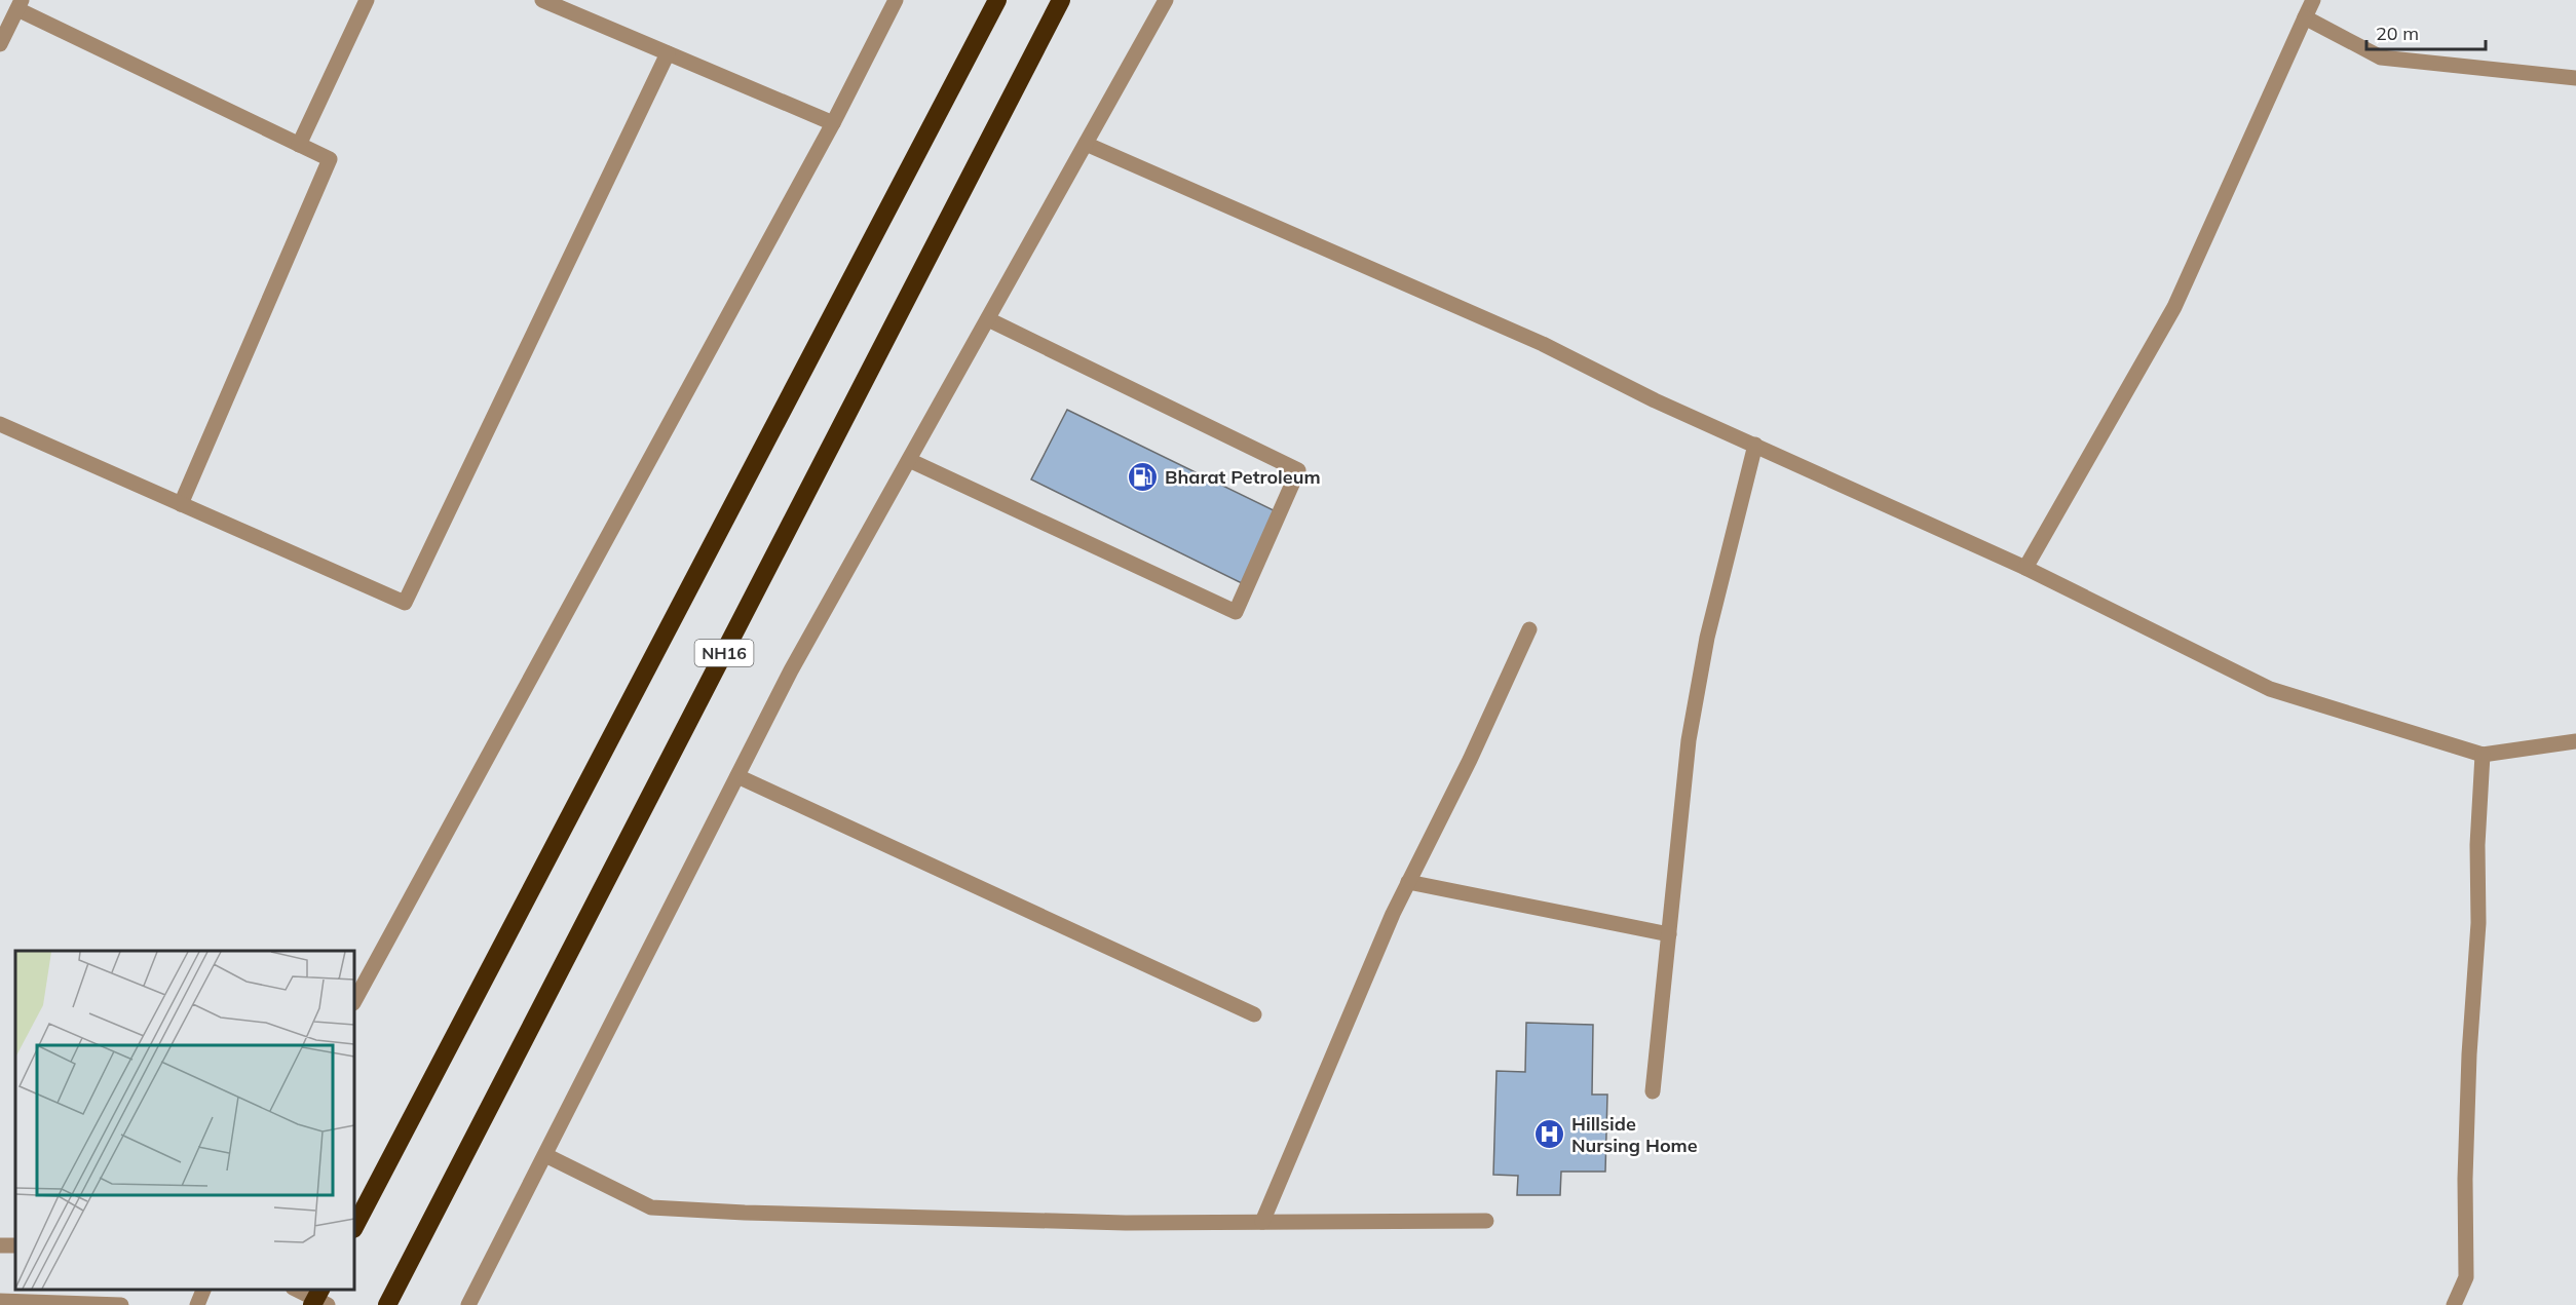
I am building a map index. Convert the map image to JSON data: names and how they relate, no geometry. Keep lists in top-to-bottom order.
{
  "streets": {
    "highway": ["NH16"]
  },
  "places": {
    "fuel station": ["Bharat Petroleum"],
    "hospital": ["Hillside Nursing Home"]
  },
  "scale_bar": "20 m"
}
